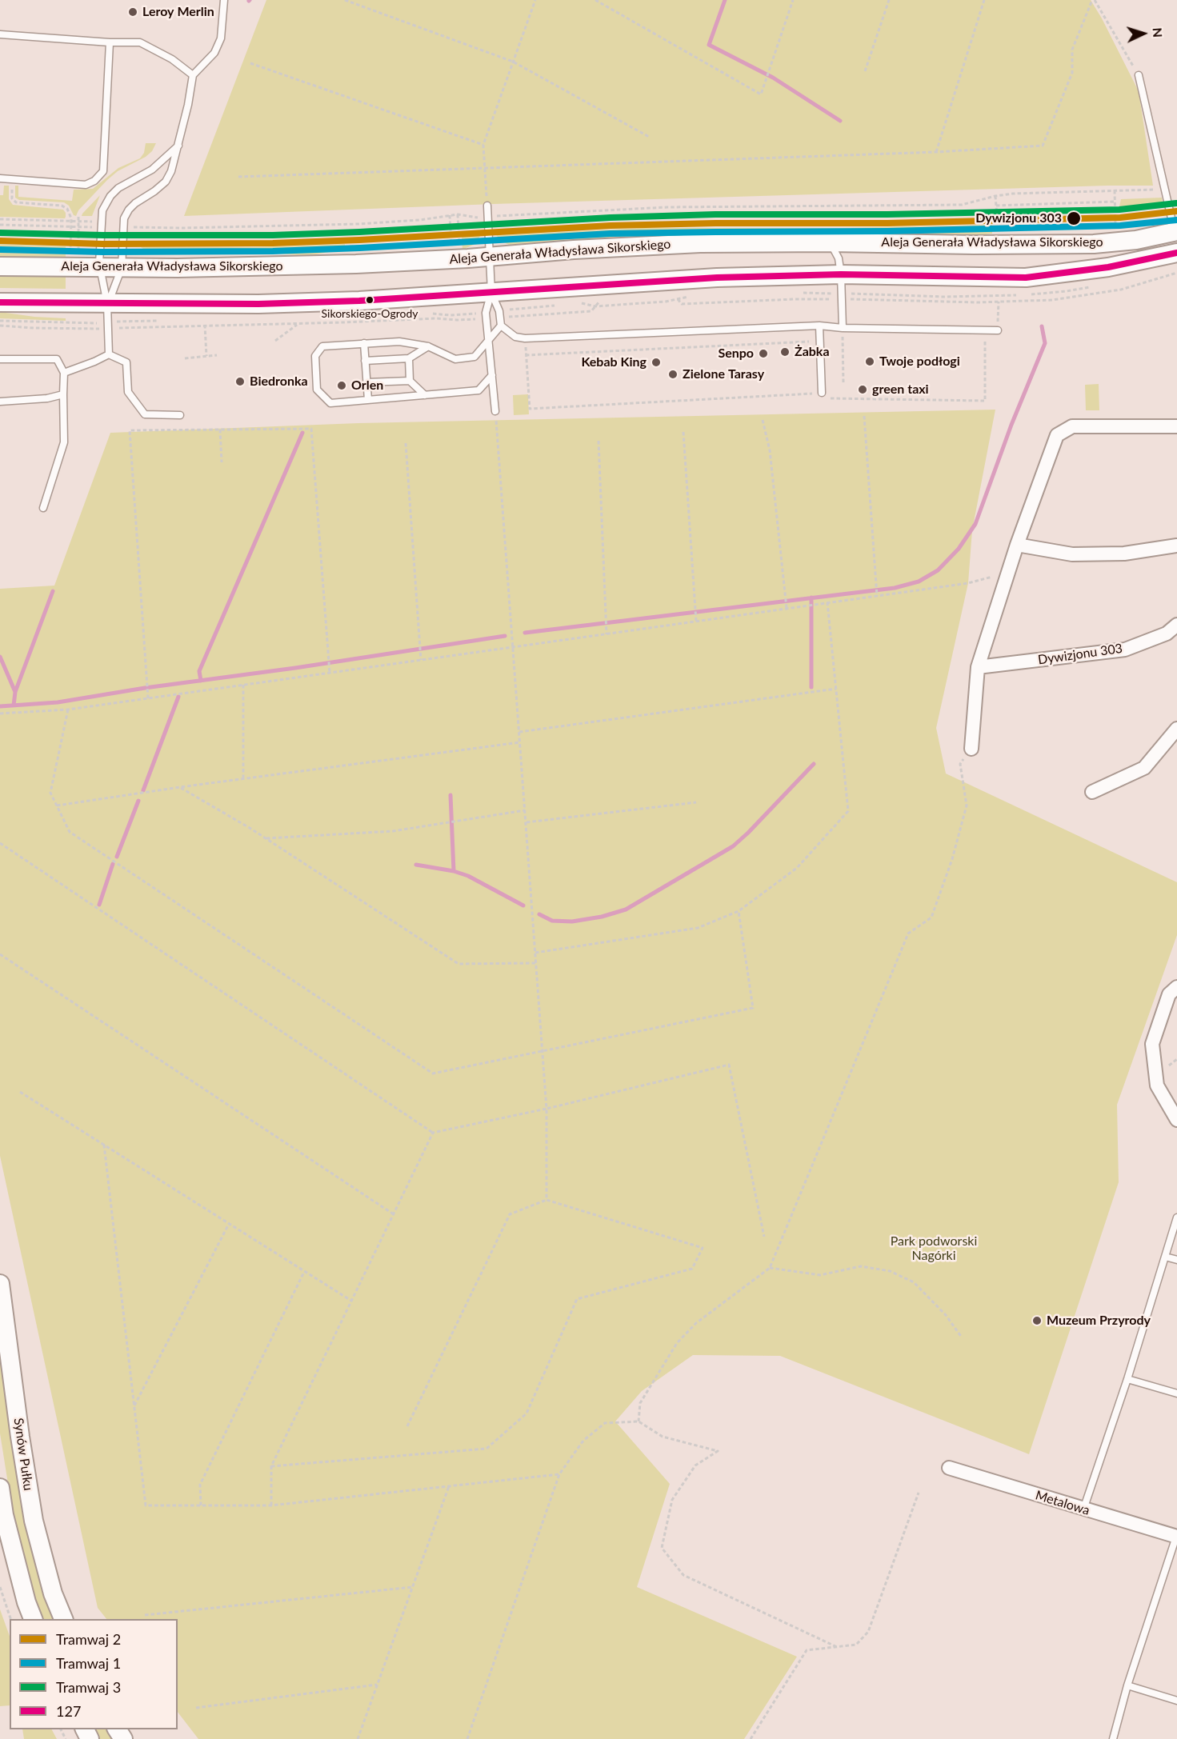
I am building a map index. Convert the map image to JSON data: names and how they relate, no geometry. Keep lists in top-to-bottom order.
{
  "streets": {
    "main road": ["Aleja Generała Władysława Sikorskiego", "Synów Pułku"],
    "street": ["Dywizjonu 303", "Metalowa"]
  },
  "parks": ["Park podworski Nagórki"],
  "places": [
    "Leroy Merlin",
    "Dywizjonu 303",
    "Sikorskiego-Ogrody",
    "Żabka",
    "Senpo",
    "Twoje podłogi",
    "Kebab King",
    "Zielone Tarasy",
    "Biedronka",
    "Orlen",
    "green taxi",
    "Muzeum Przyrody"
  ],
  "lines": [
    "tram line 3",
    "tram line 2",
    "tram line 1",
    "transit line 127"
  ],
  "legend": [
    "Tramwaj 2",
    "Tramwaj 1",
    "Tramwaj 3",
    "127"
  ],
  "north": "right"
}
